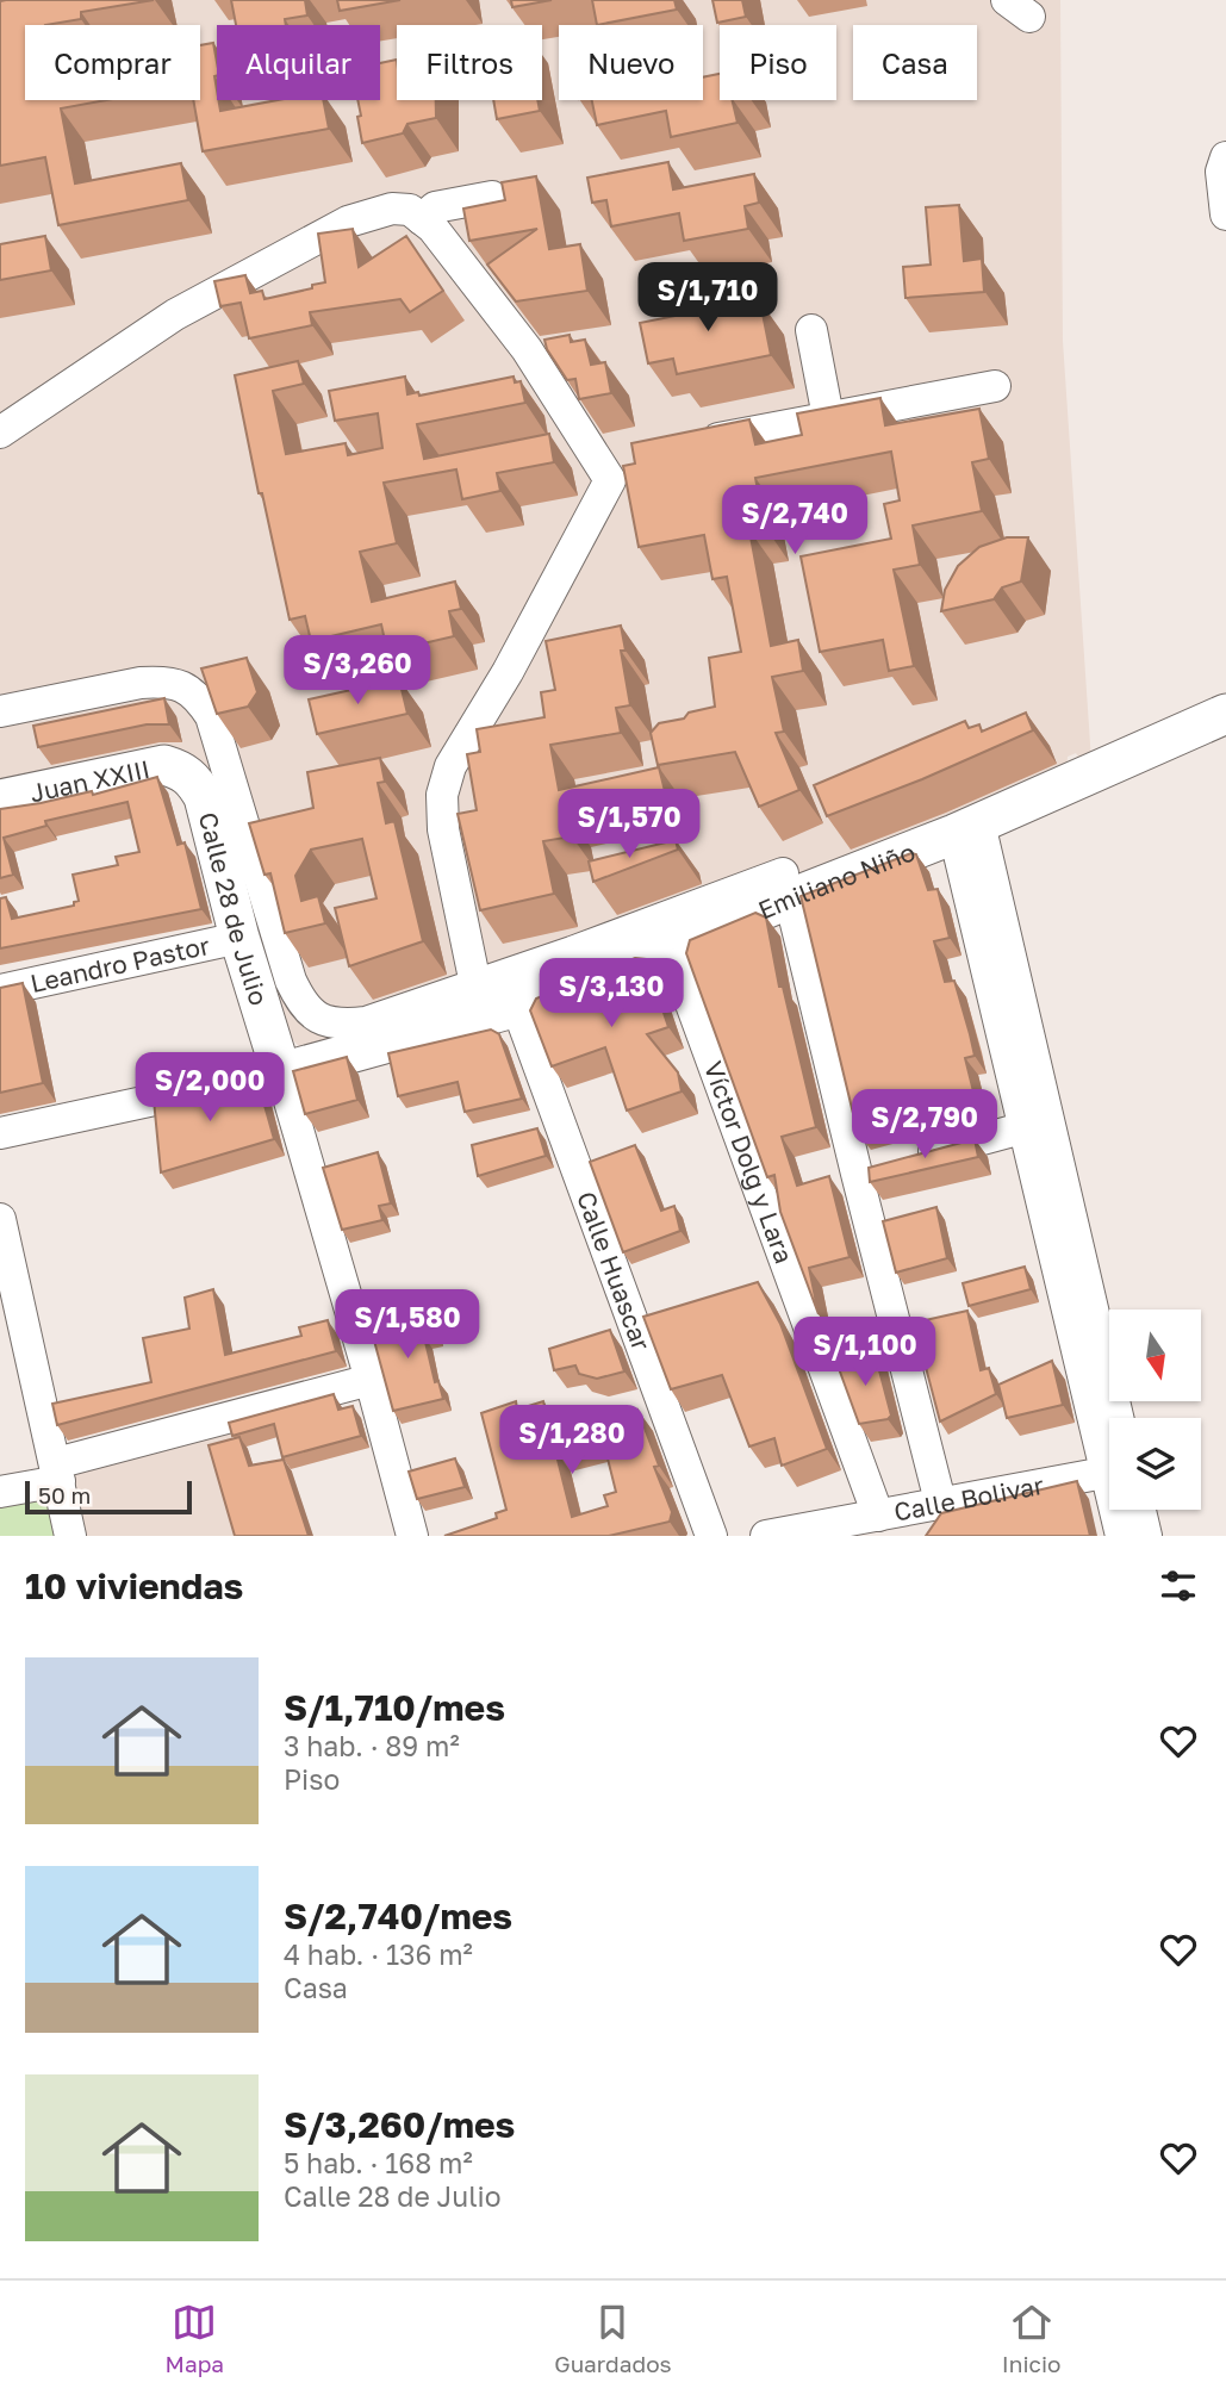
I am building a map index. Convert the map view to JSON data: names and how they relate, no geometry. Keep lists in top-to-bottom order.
{
  "streets": {
    "main road": ["Juan XXIII", "Emiliano Niño", "Calle 28 de Julio"],
    "street": [
      "Leandro Pastor",
      "Víctor Dolg y Lara",
      "Calle Huascar",
      "Calle Bolivar"
    ]
  },
  "crossings": [
    ["Juan XXIII", "Calle 28 de Julio"],
    ["Emiliano Niño", "Calle 28 de Julio"],
    ["Emiliano Niño", "Víctor Dolg y Lara"],
    ["Emiliano Niño", "Calle Huascar"],
    ["Calle 28 de Julio", "Leandro Pastor"],
    ["Víctor Dolg y Lara", "Calle Bolivar"]
  ],
  "scale_bar": "50 m",
  "north": "bottom",
  "page": {
    "chip": [
      "Comprar",
      "Alquilar",
      "Filtros",
      "Nuevo",
      "Piso",
      "Casa"
    ],
    "price": [
      "S/1,710",
      "S/2,740",
      "S/3,260",
      "S/1,570",
      "S/3,130",
      "S/2,000",
      "S/2,790",
      "S/1,580",
      "S/1,100",
      "S/1,280"
    ],
    "scale": "50 m",
    "heading": "10 viviendas",
    "list": [
      {
        "name": "S/1,710/mes",
        "note": "3 hab. · 89 m² · Piso"
      },
      {
        "name": "S/2,740/mes",
        "note": "4 hab. · 136 m² · Casa"
      },
      {
        "name": "S/3,260/mes",
        "note": "5 hab. · 168 m² · Calle 28 de Julio"
      }
    ],
    "tabs": ["Mapa", "Guardados", "Inicio"]
  }
}
